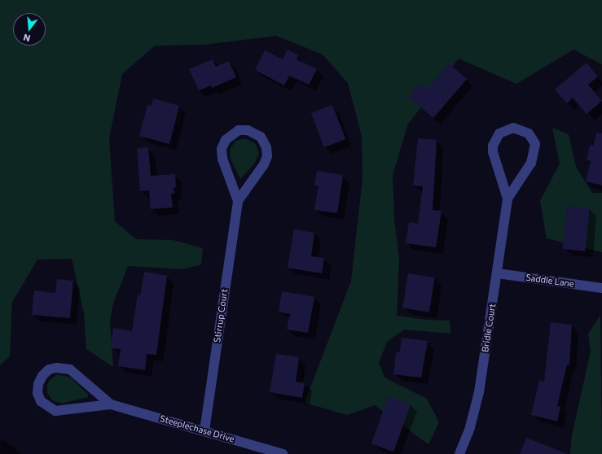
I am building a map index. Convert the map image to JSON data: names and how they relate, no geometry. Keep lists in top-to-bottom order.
{
  "streets": {
    "street": [
      "Saddle Lane",
      "Stirrup Court",
      "Bridle Court",
      "Steeplechase Drive"
    ]
  },
  "crossings": [
    ["Saddle Lane", "Bridle Court"],
    ["Stirrup Court", "Steeplechase Drive"]
  ],
  "north": "bottom"
}
